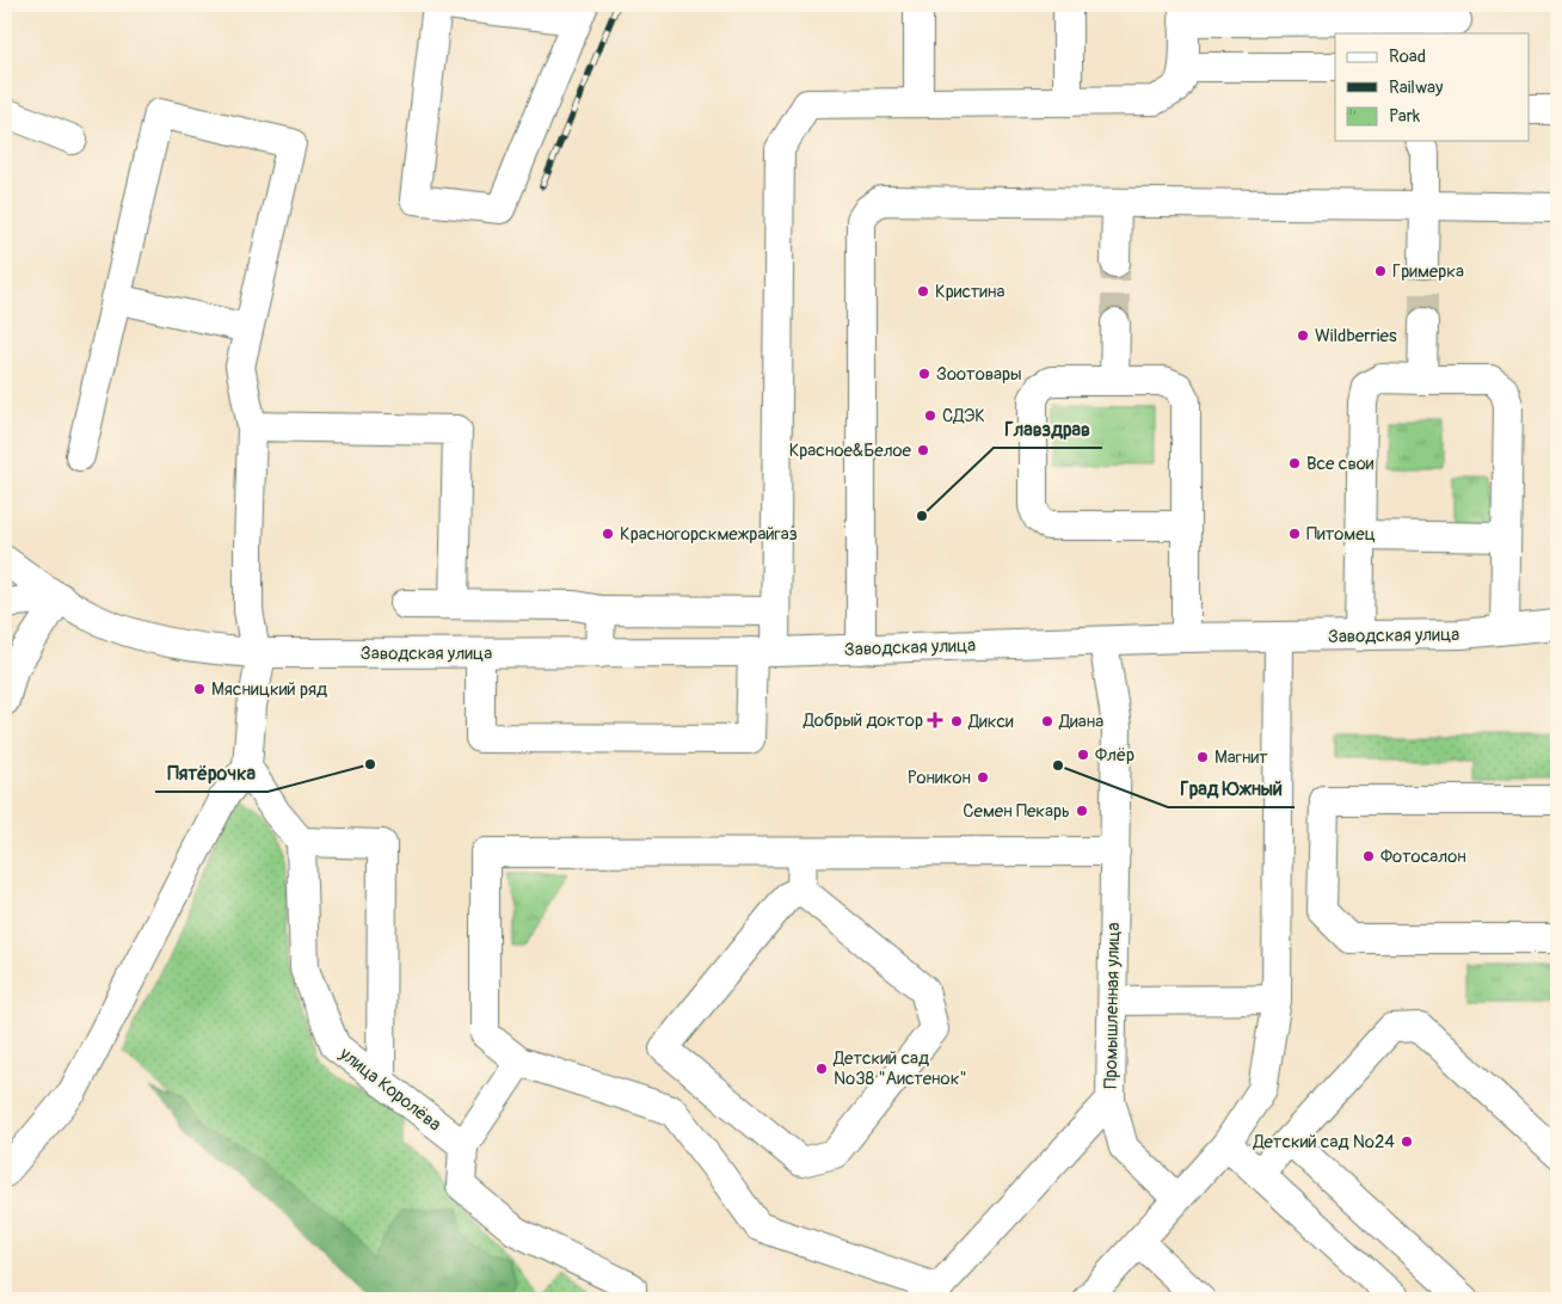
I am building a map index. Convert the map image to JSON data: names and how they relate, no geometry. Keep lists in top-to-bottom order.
{
  "streets": {
    "street": ["Заводская улица", "Промышленная улица", "улица Королёва"]
  },
  "crossings": [
    ["Заводская улица", "Промышленная улица"]
  ],
  "places": {
    "other": [
      "Гримерка",
      "Кристина",
      "Wildberries",
      "Зоотовары",
      "СДЭК",
      "Красное&Белое",
      "Все свои",
      "Главздрав",
      "Красногорскмежрайгаз",
      "Питомец",
      "Мясницкий ряд",
      "Дикси",
      "Диана",
      "Флёр",
      "Магнит",
      "Пятёрочка",
      "Град Южный",
      "Роникон",
      "Семен Пекарь",
      "Фотосалон",
      "Детский сад №38 \"Аистенок\"",
      "Детский сад №24"
    ],
    "health": ["Добрый доктор"]
  },
  "legend": ["Road", "Railway", "Park"]
}
